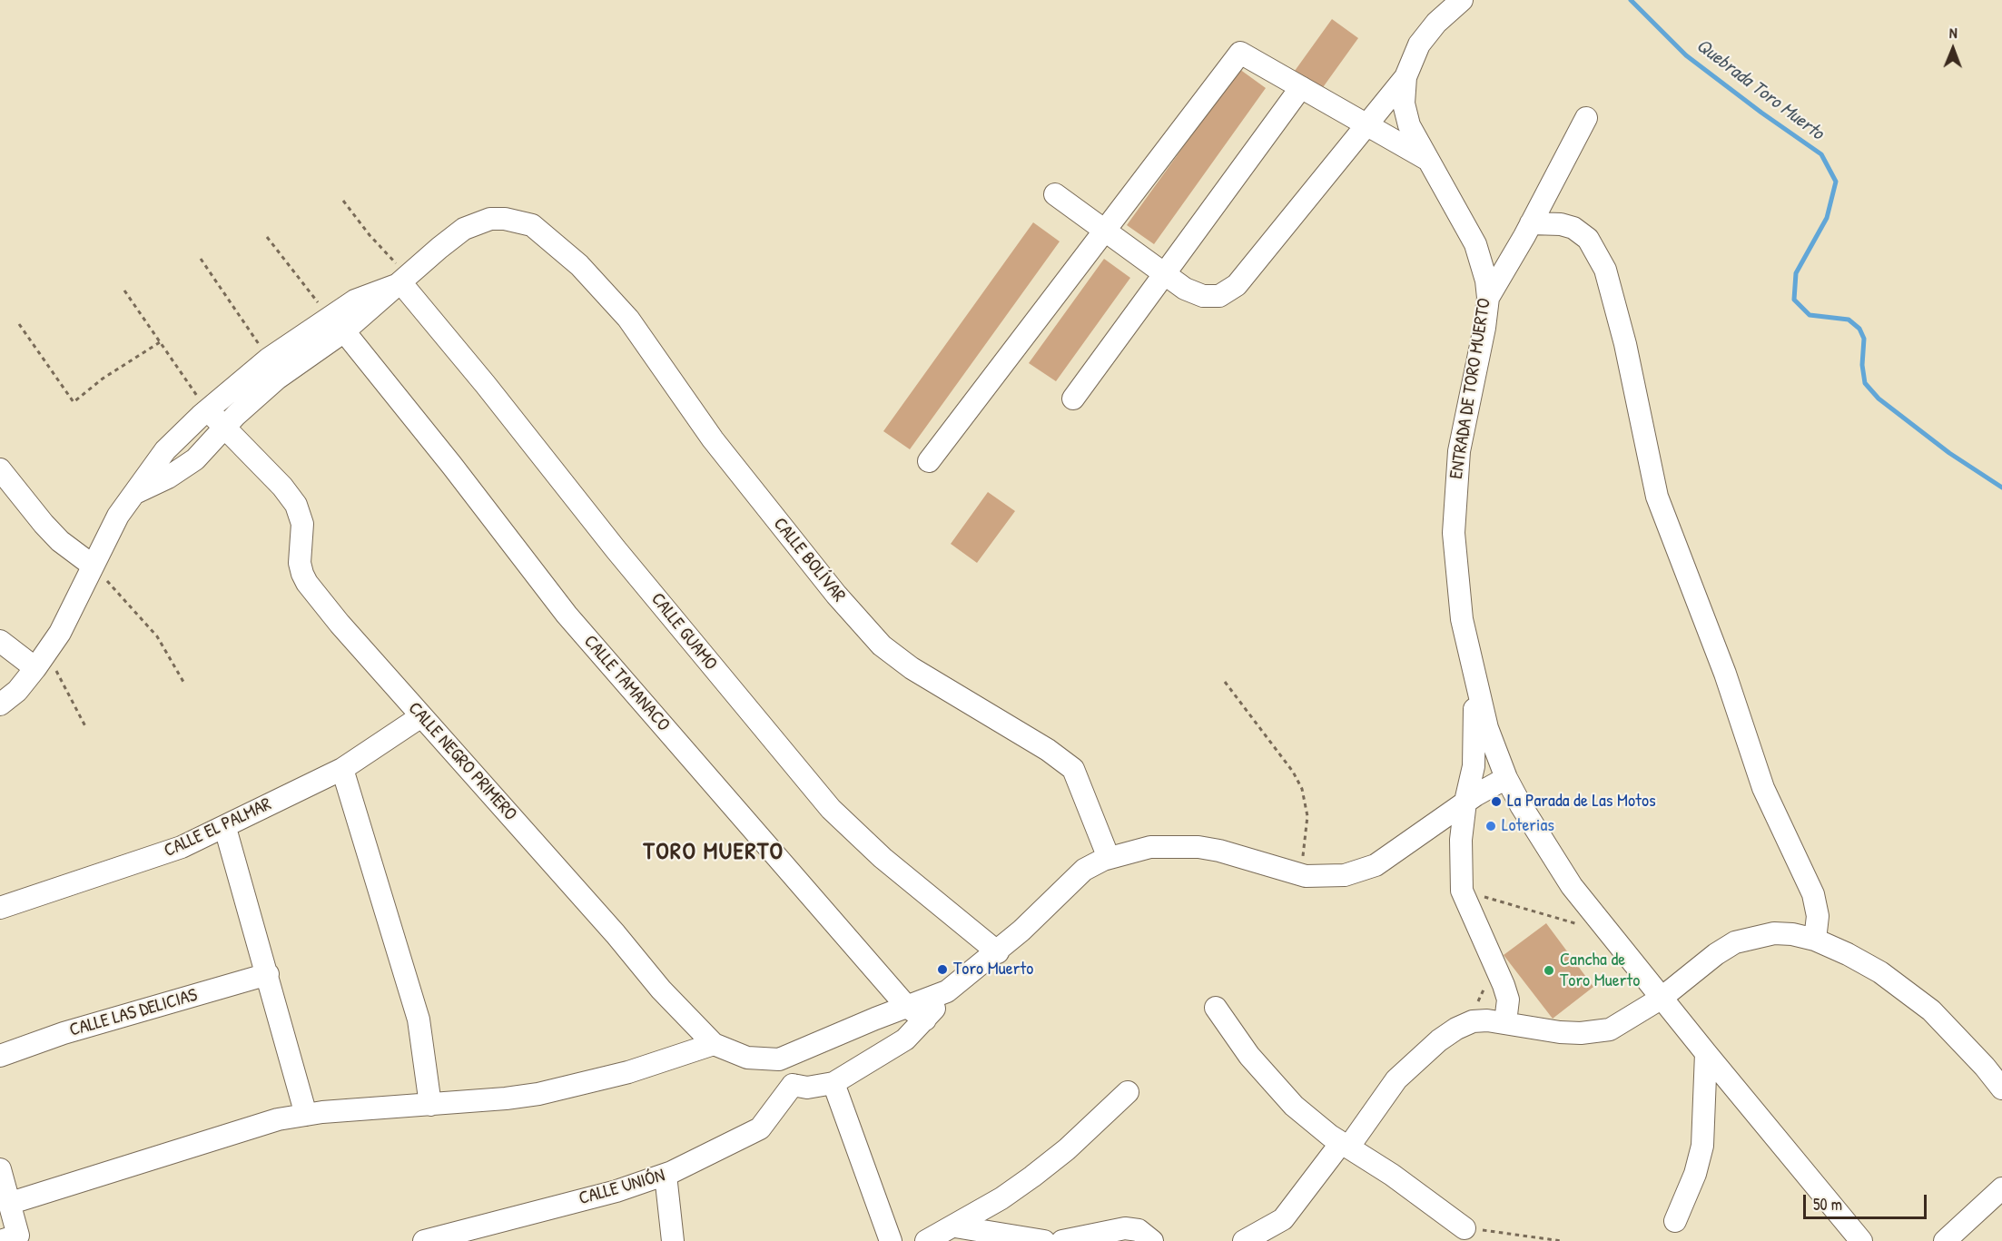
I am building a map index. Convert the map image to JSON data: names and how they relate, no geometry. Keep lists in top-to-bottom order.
{
  "streets": {
    "street": [
      "ENTRADA DE TORO MUERTO",
      "CALLE BOLÍVAR",
      "CALLE GUAMO",
      "CALLE TAMANACO",
      "CALLE NEGRO PRIMERO",
      "CALLE EL PALMAR",
      "CALLE LAS DELICIAS",
      "CALLE UNIÓN"
    ]
  },
  "crossings": [
    ["CALLE BOLÍVAR", "CALLE GUAMO"],
    ["CALLE NEGRO PRIMERO", "CALLE EL PALMAR"]
  ],
  "districts": ["TORO MUERTO"],
  "water": ["Quebrada Toro Muerto"],
  "places": [
    "La Parada de Las Motos",
    "Loterias",
    "Toro Muerto",
    "Cancha de Toro Muerto"
  ],
  "scale_bar": "50 m",
  "north": "top"
}
